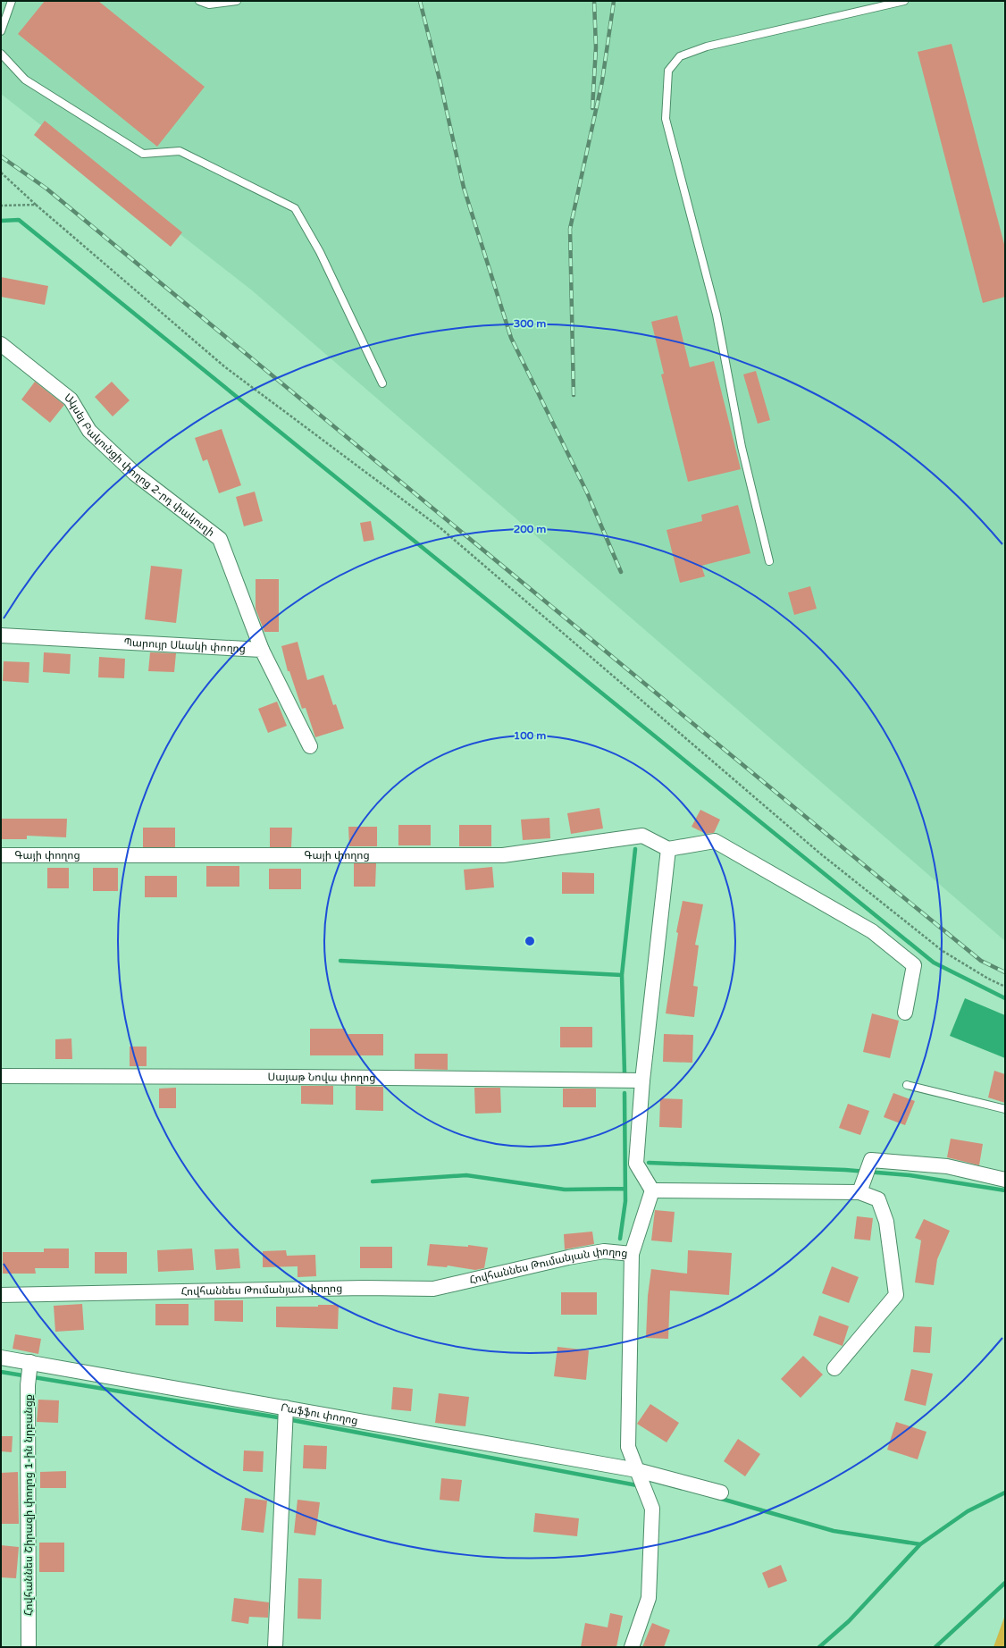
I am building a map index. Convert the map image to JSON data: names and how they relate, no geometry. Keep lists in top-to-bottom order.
{
  "streets": {
    "street": [
      "Ակսել Բակունցի փողոց 2-րդ փակուղի",
      "Պարույր Սևակի փողոց",
      "Գայի փողոց",
      "Սայաթ Նովա փողոց",
      "Հովհաննես Թումանյան փողոց",
      "Րաֆֆու փողոց",
      "Հովհաննես Շիրազի փողոց 1-ին նրբանցք"
    ]
  },
  "crossings": [
    ["Ակսել Բակունցի փողոց 2-րդ փակուղի", "Պարույր Սևակի փողոց"],
    ["Րաֆֆու փողոց", "Հովհաննես Շիրազի փողոց 1-ին նրբանցք"]
  ],
  "rings": ["300 m", "200 m", "100 m"]
}
